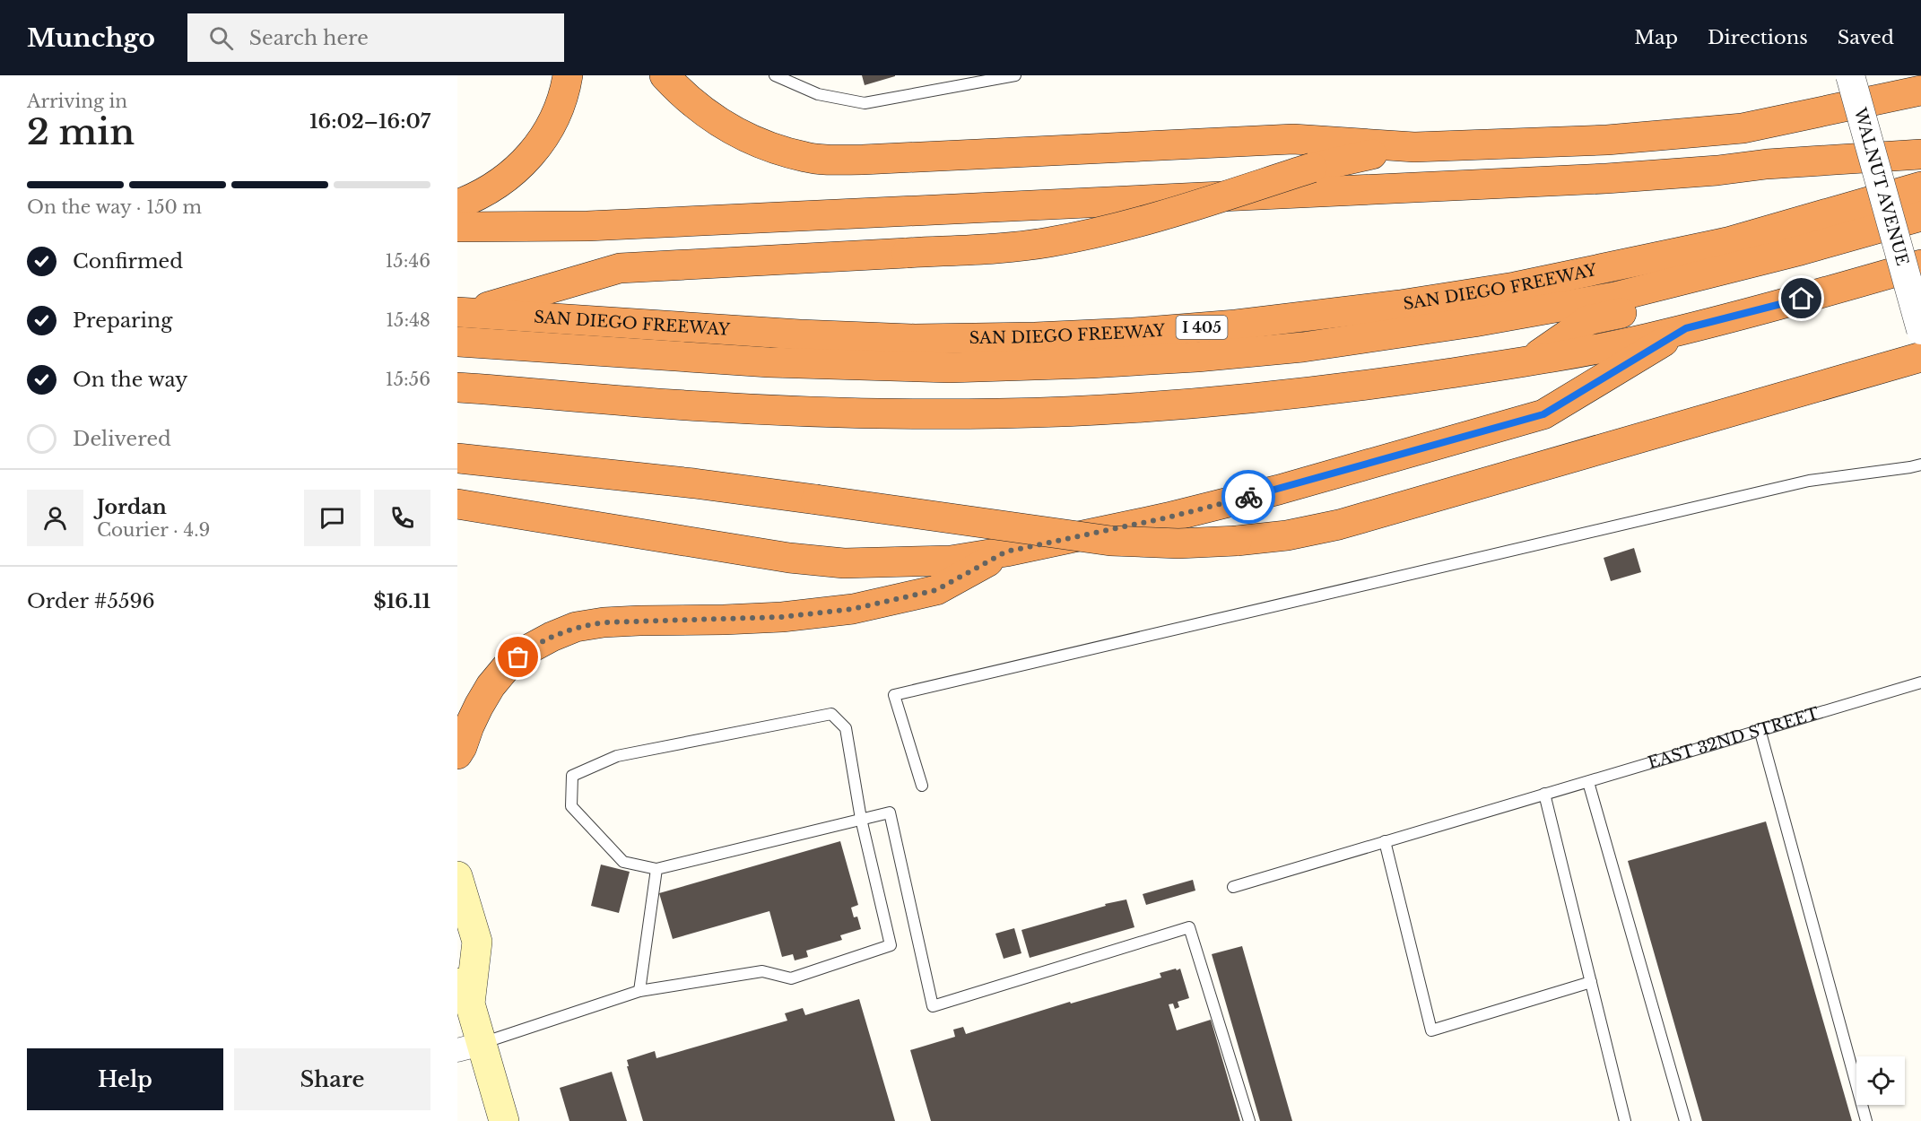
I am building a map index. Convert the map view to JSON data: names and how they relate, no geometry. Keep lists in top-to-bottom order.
{
  "streets": {
    "highway": ["SAN DIEGO FREEWAY", "I 405"],
    "street": ["WALNUT AVENUE"],
    "lane": ["EAST 32ND STREET"]
  },
  "page": {
    "header": "Munchgo",
    "search": "Search here",
    "nav": ["Map", "Directions", "Saved"],
    "heading": ["2 min", "Arriving in", "16:02–16:07"],
    "panel": [
      "Jordan",
      "Courier · 4.9",
      "Order #5596",
      "$16.11"
    ],
    "bar": "On the way · 150 m",
    "list": [
      ["Confirmed", "15:46"],
      ["Preparing", "15:48"],
      ["On the way", "15:56"],
      "Delivered"
    ],
    "buttons": ["Help", "Share"]
  }
}
